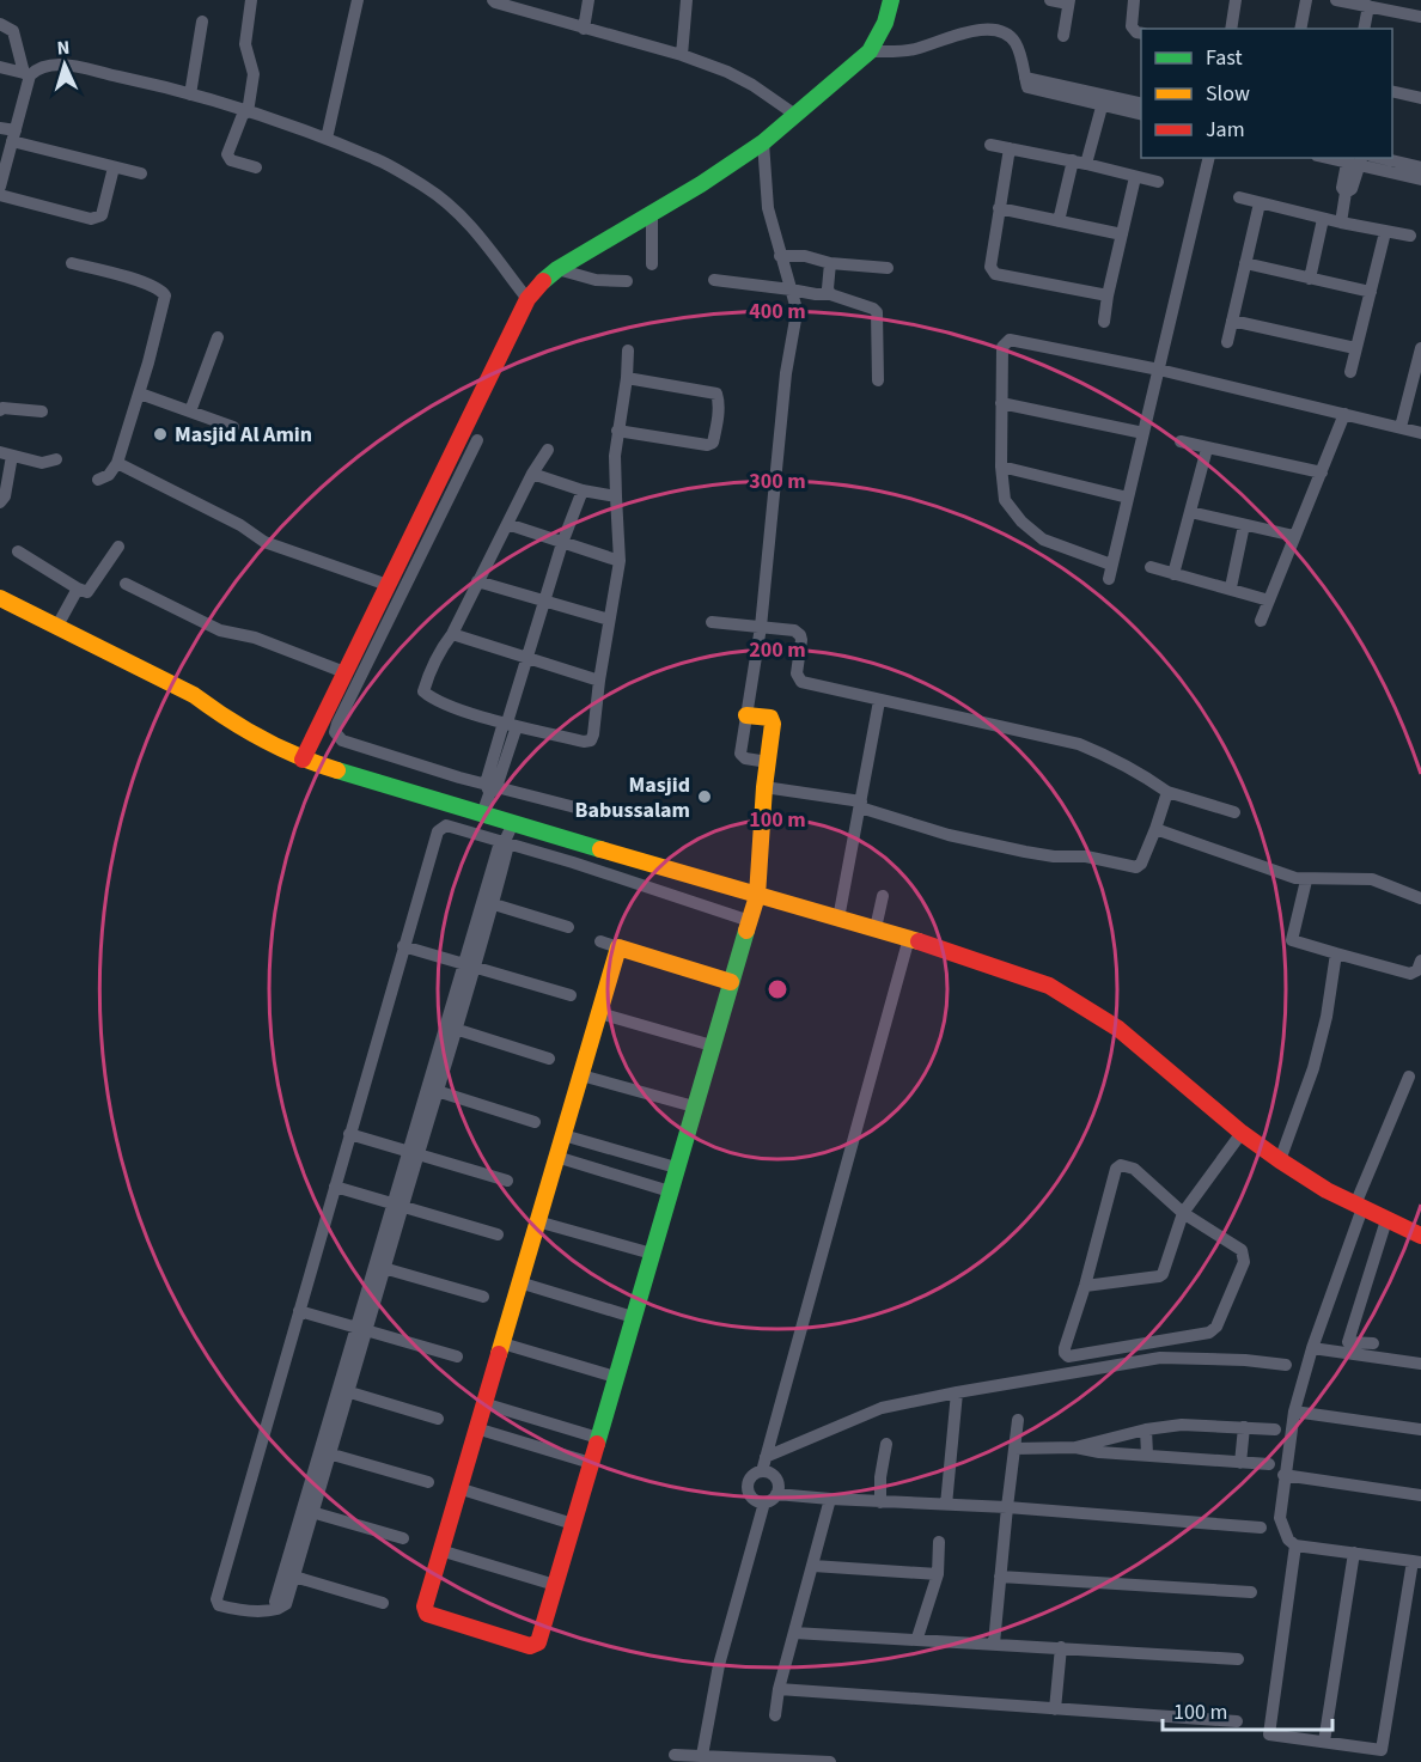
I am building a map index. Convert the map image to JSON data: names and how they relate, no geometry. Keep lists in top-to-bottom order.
{
  "places": ["Masjid Al Amin", "Masjid Babussalam"],
  "legend": ["Fast", "Slow", "Jam"],
  "scale_bar": "100 m",
  "north": "top",
  "rings": [
    "400 m",
    "300 m",
    "200 m",
    "100 m"
  ]
}
